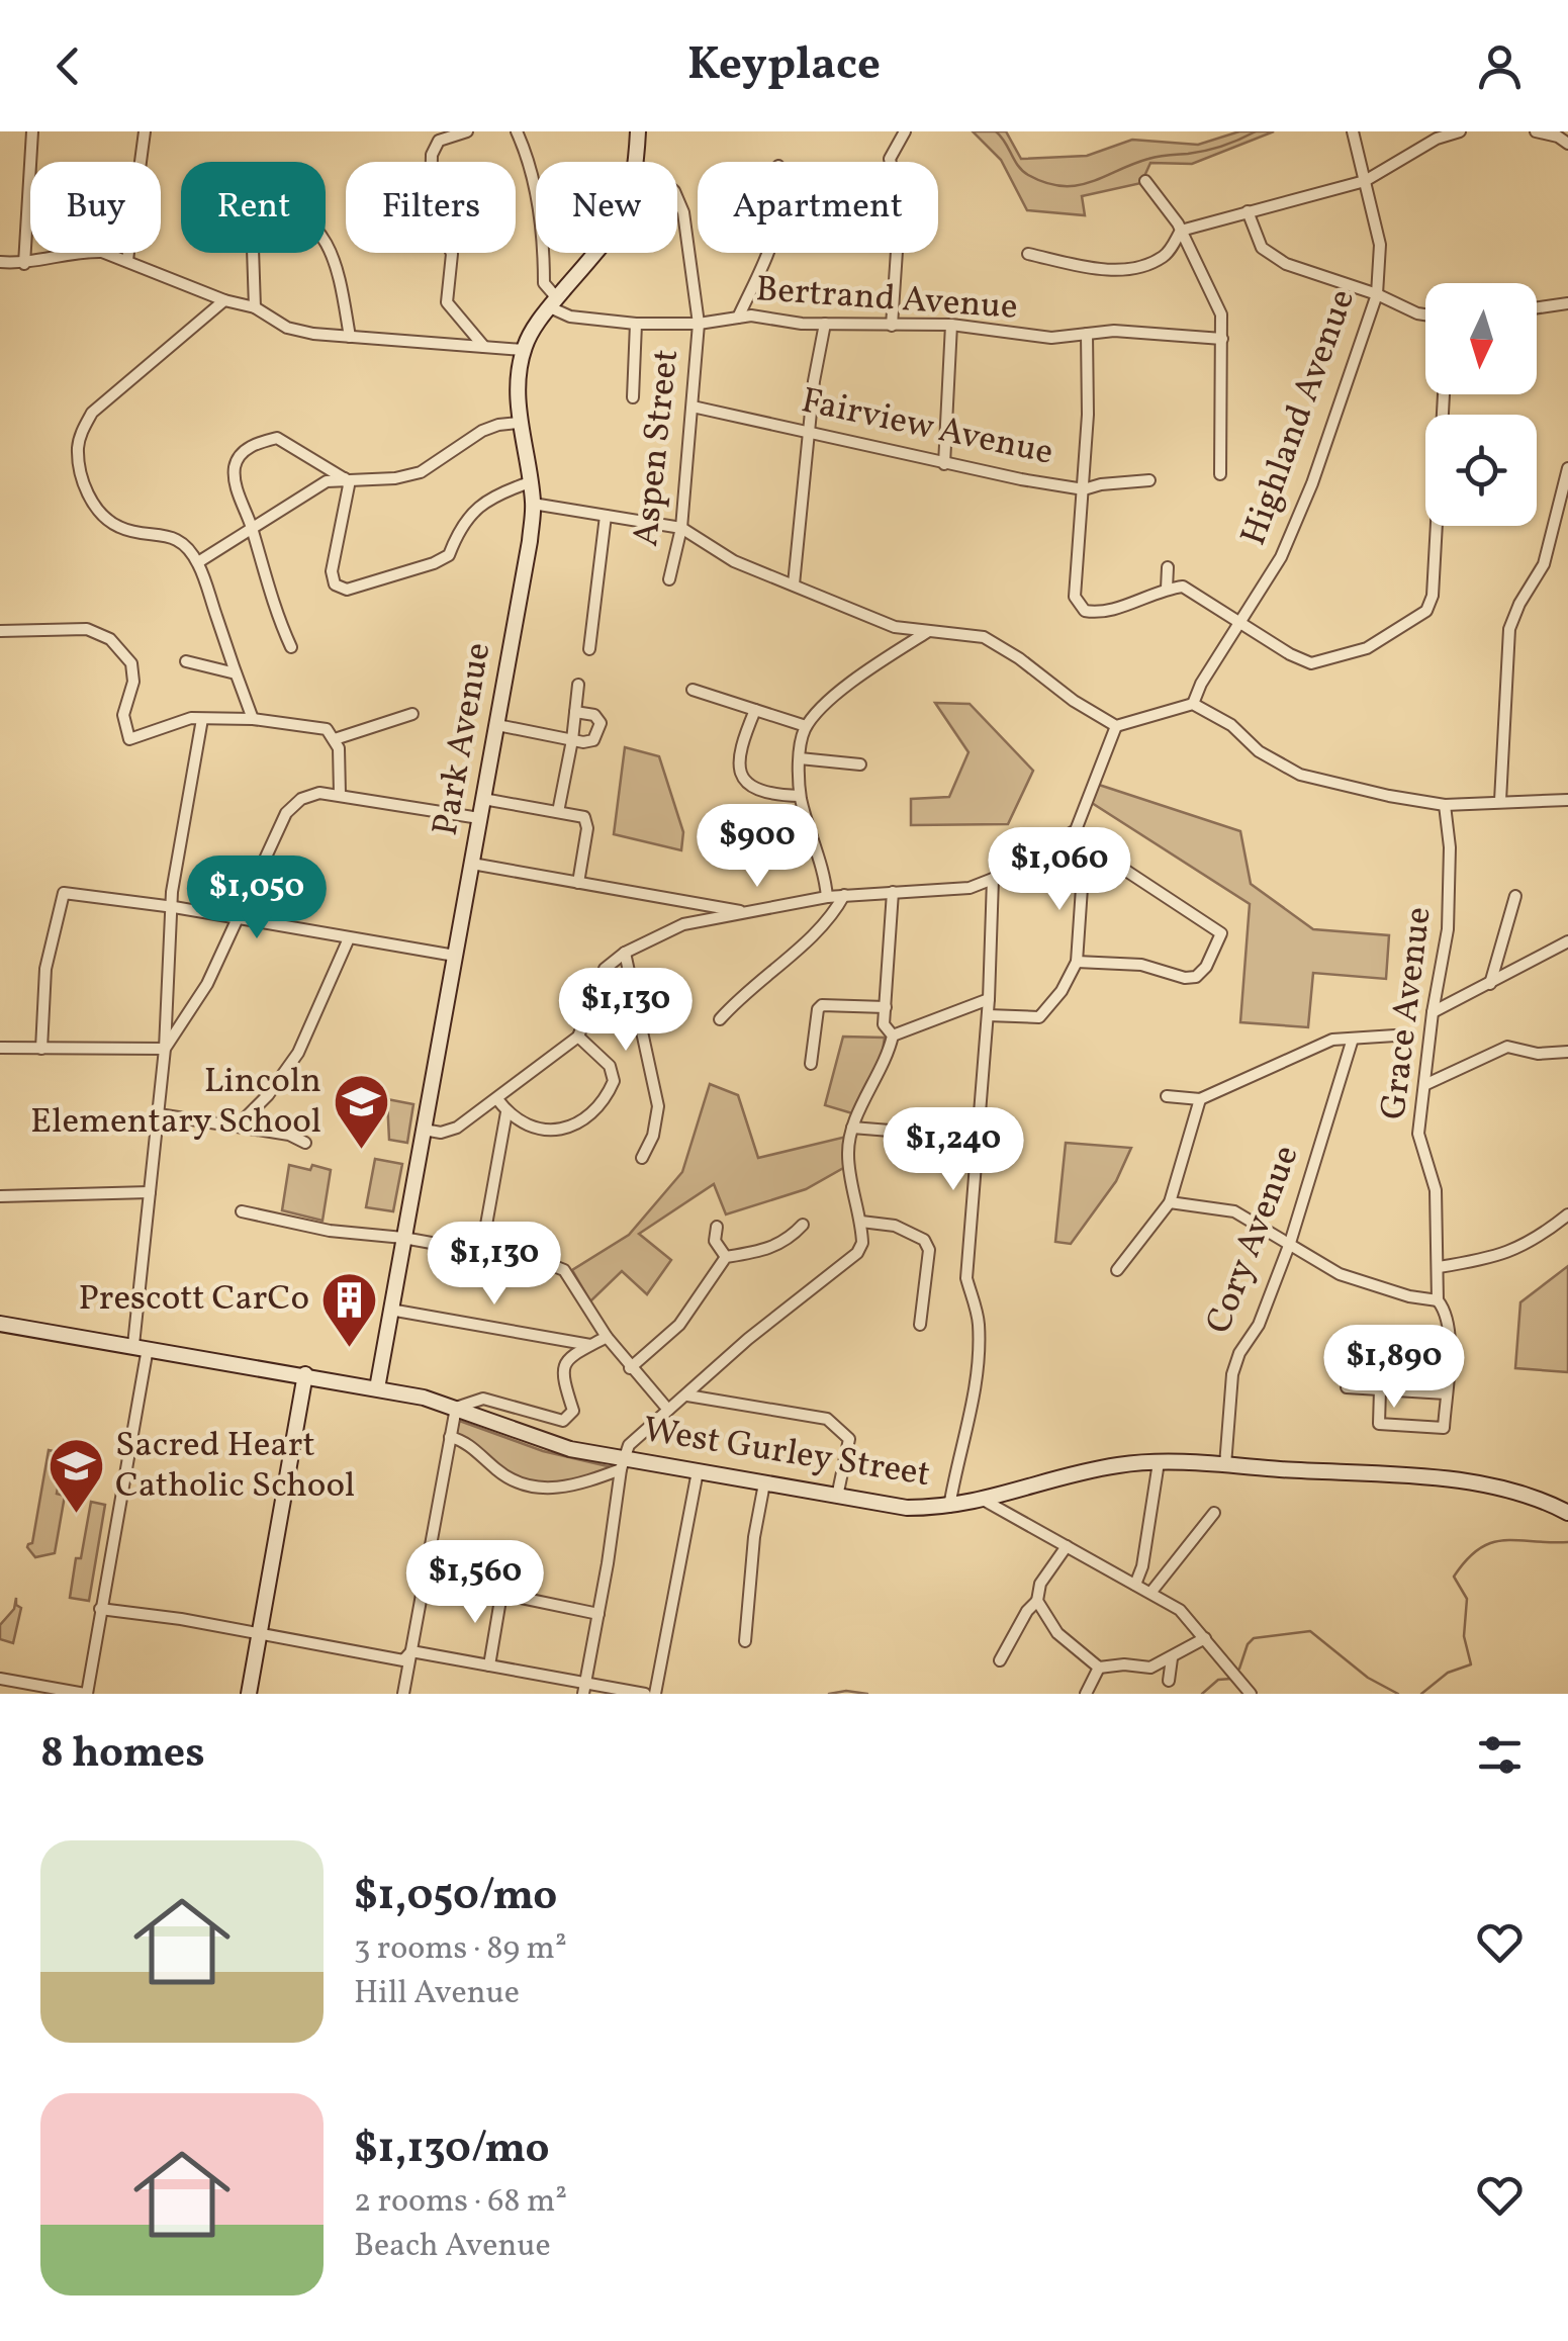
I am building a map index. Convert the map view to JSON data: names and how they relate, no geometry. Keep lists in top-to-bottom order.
{
  "streets": {
    "main road": ["Park Avenue", "West Gurley Street"],
    "street": [
      "Bertrand Avenue",
      "Highland Avenue",
      "Fairview Avenue",
      "Aspen Street",
      "Grace Avenue",
      "Cory Avenue"
    ]
  },
  "crossings": [
    ["Bertrand Avenue", "Aspen Street"],
    ["Bertrand Avenue", "Park Avenue"],
    ["Fairview Avenue", "Aspen Street"],
    ["Park Avenue", "West Gurley Street"],
    ["Cory Avenue", "West Gurley Street"]
  ],
  "places": {
    "school or university": ["Lincoln Elementary School", "Sacred Heart Catholic School"],
    "building": ["Prescott CarCo"]
  },
  "north": "bottom",
  "page": {
    "header": "Keyplace",
    "chip": [
      "Buy",
      "Rent",
      "Filters",
      "New",
      "Apartment"
    ],
    "price": [
      "$900",
      "$1,060",
      "$1,050",
      "$1,130",
      "$1,240",
      "$1,130",
      "$1,890",
      "$1,560"
    ],
    "heading": "8 homes",
    "list": [
      {
        "name": "$1,050/mo",
        "note": "3 rooms · 89 m² · Hill Avenue"
      },
      {
        "name": "$1,130/mo",
        "note": "2 rooms · 68 m² · Beach Avenue"
      }
    ]
  }
}
